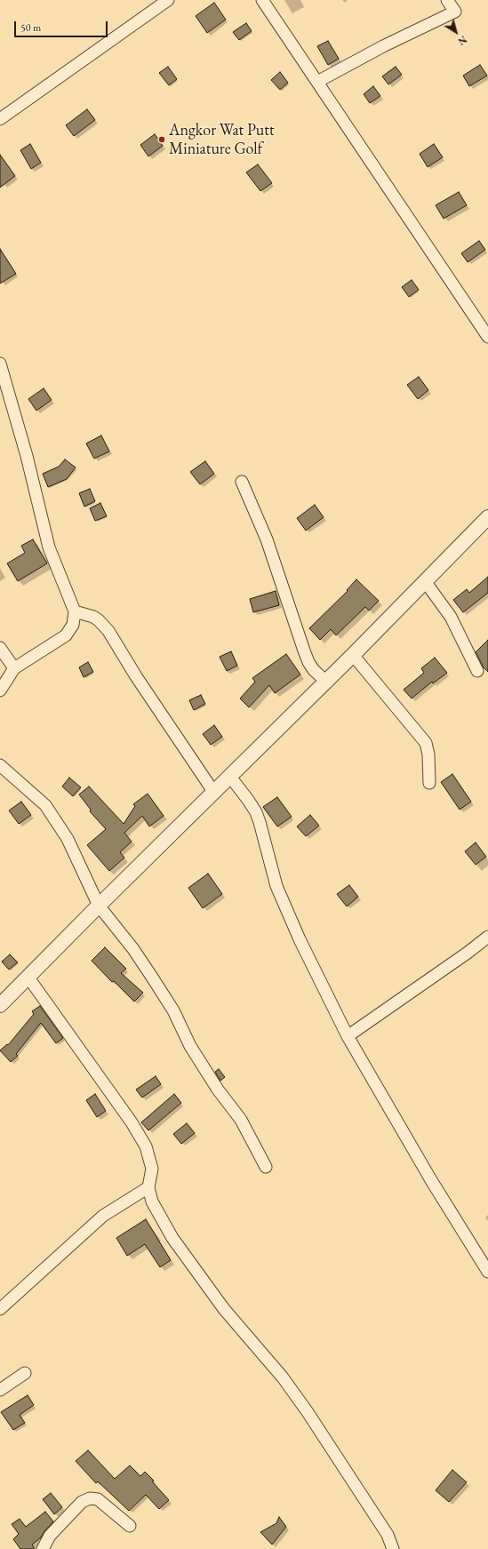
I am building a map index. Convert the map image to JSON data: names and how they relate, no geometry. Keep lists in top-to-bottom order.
{
  "places": ["Angkor Wat Putt Miniature Golf"],
  "scale_bar": "50 m",
  "north": "bottom right"
}
